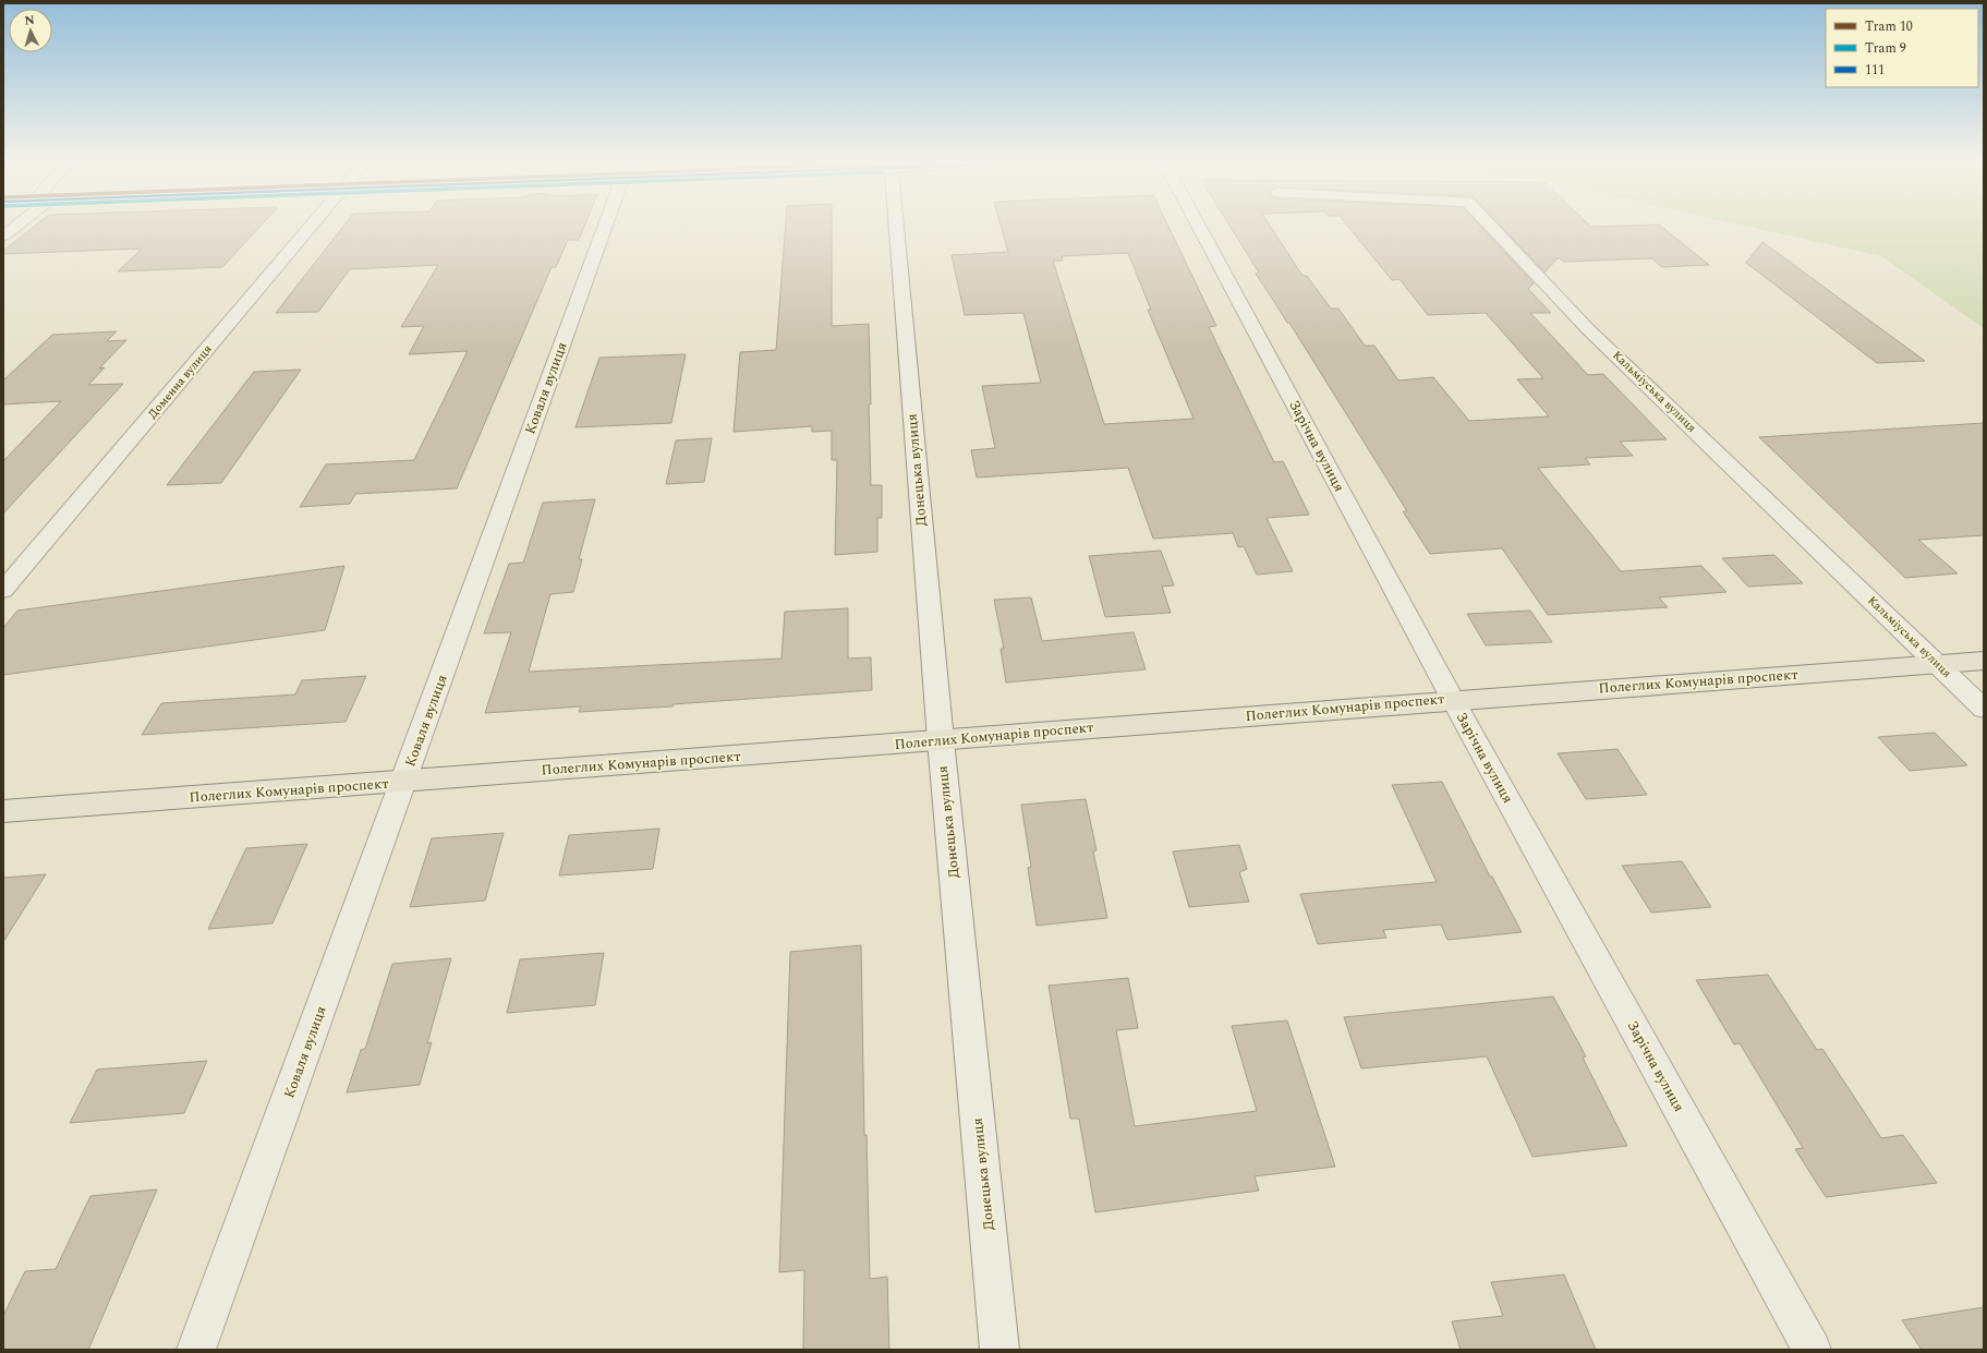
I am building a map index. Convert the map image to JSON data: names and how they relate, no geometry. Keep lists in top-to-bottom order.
{
  "streets": {
    "main road": ["Полеглих Комунарів проспект"],
    "street": [
      "Доменна вулиця",
      "Коваля вулиця",
      "Кальміуська вулиця",
      "Зарічна вулиця",
      "Донецька вулиця"
    ]
  },
  "crossings": [
    ["Коваля вулиця", "Полеглих Комунарів проспект"],
    ["Кальміуська вулиця", "Полеглих Комунарів проспект"],
    ["Зарічна вулиця", "Полеглих Комунарів проспект"],
    ["Донецька вулиця", "Полеглих Комунарів проспект"]
  ],
  "legend": ["Tram 10", "Tram 9", "111"],
  "north": "top"
}
